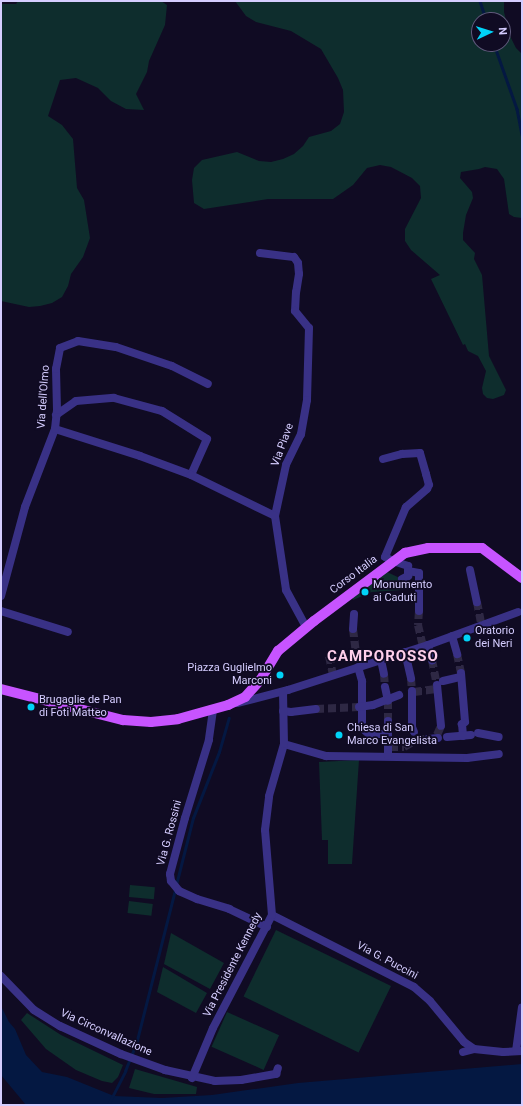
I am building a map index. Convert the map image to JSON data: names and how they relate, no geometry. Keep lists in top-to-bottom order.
{
  "streets": {
    "main road": ["Corso Italia"],
    "street": [
      "Via dell'Olmo",
      "Via Piave",
      "Via G. Rossini",
      "Via G. Puccini",
      "Via Presidente Kennedy",
      "Via Circonvallazione"
    ]
  },
  "crossings": [
    ["Via Piave", "Corso Italia"],
    ["Corso Italia", "Via G. Rossini"],
    ["Via G. Rossini", "Via Presidente Kennedy"],
    ["Via G. Puccini", "Via Presidente Kennedy"],
    ["Via Presidente Kennedy", "Via Circonvallazione"]
  ],
  "districts": ["CAMPOROSSO"],
  "places": [
    "Monumento ai Caduti",
    "Oratorio dei Neri",
    "Piazza Guglielmo Marconi",
    "Brugaglie de Pan di Foti Matteo",
    "Chiesa di San Marco Evangelista"
  ],
  "north": "right"
}
